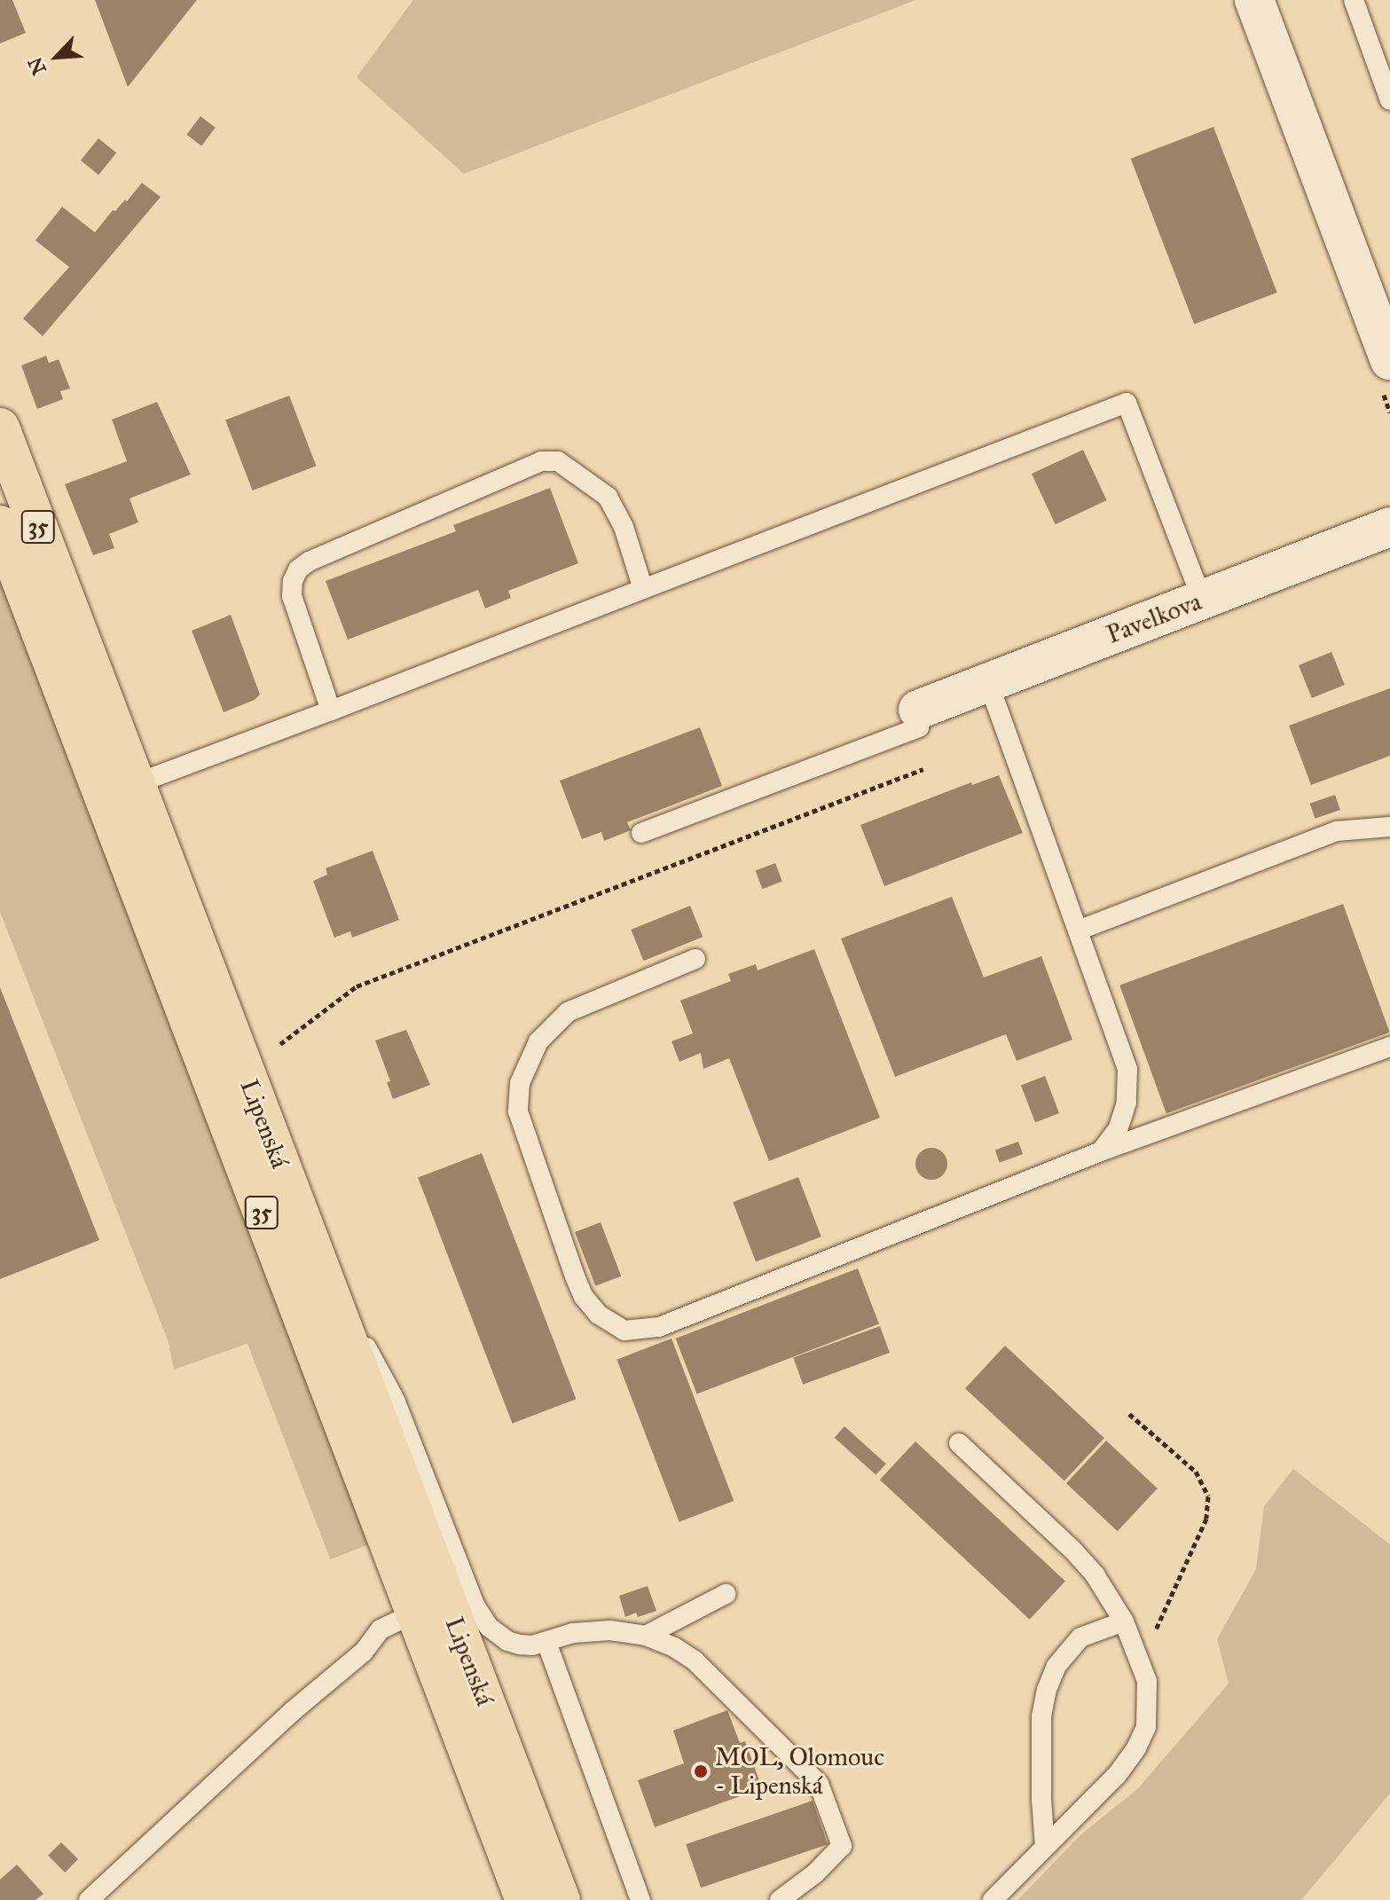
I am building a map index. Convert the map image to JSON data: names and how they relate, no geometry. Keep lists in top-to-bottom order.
{
  "streets": {
    "main road": ["35", "Lipenská"],
    "street": ["Pavelkova"]
  },
  "places": ["MOL, Olomouc - Lipenská"],
  "north": "bottom left"
}
